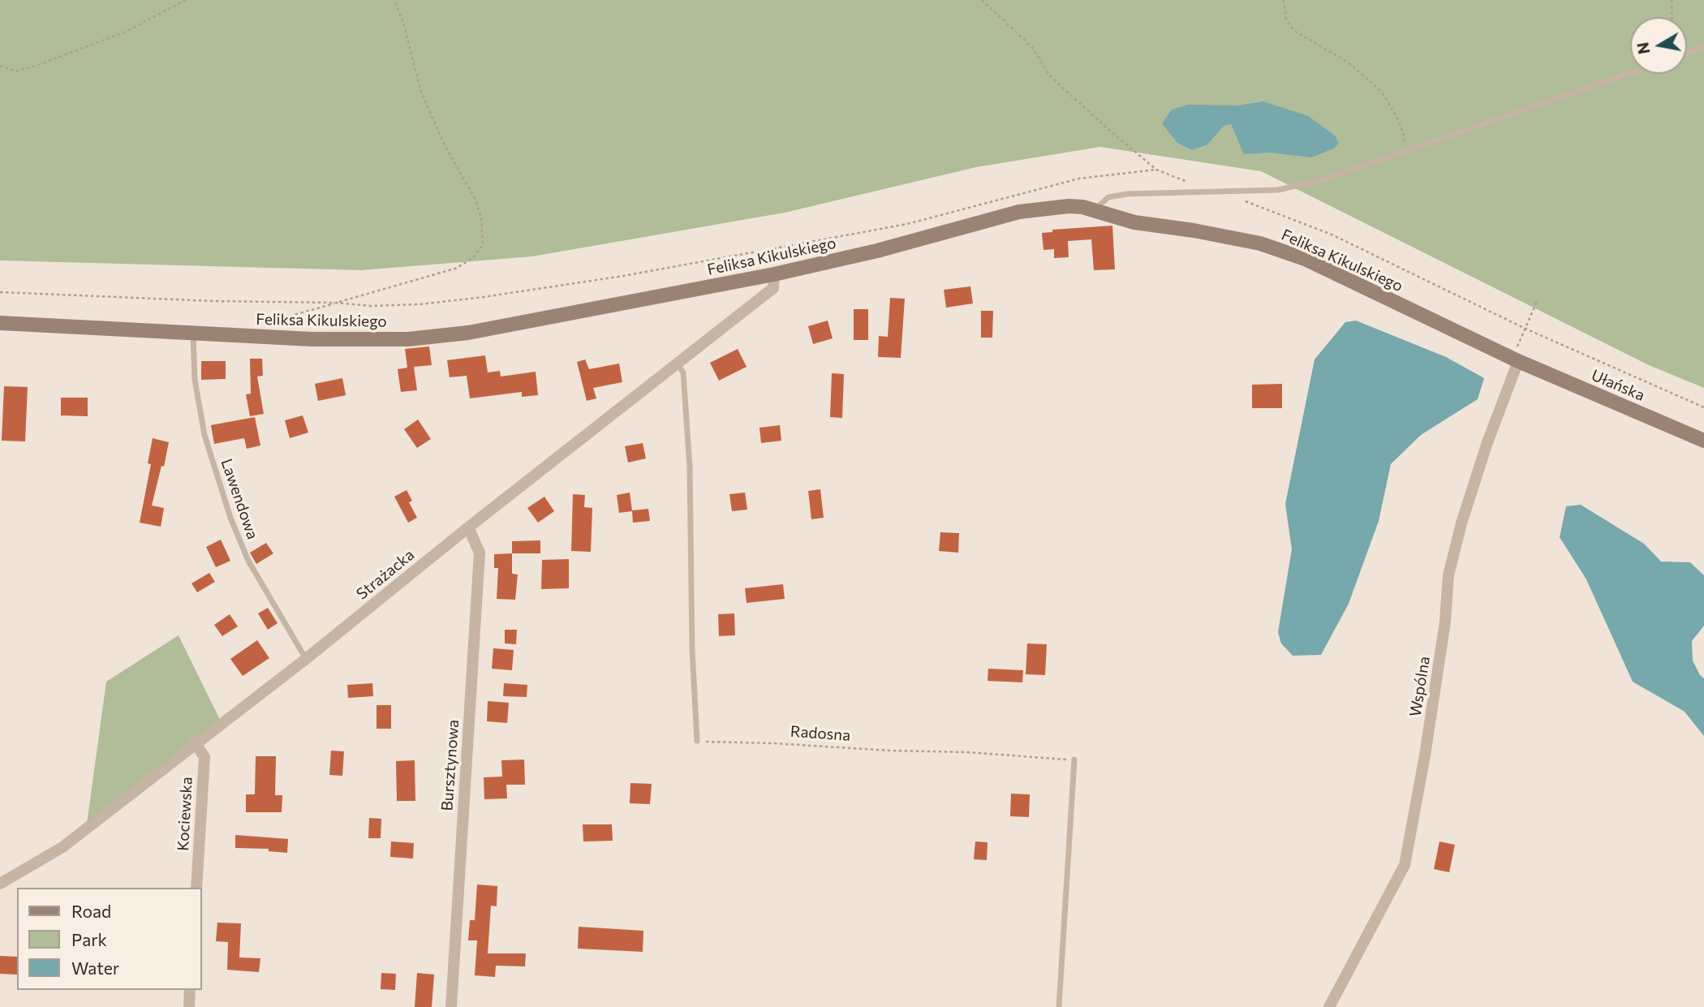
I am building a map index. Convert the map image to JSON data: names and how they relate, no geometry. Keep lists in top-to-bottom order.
{
  "streets": {
    "main road": ["Feliksa Kikulskiego", "Ułańska"],
    "street": [
      "Strażacka",
      "Wspólna",
      "Bursztynowa",
      "Kociewska"
    ],
    "lane": ["Lawendowa"],
    "path": ["Radosna"]
  },
  "crossings": [
    ["Feliksa Kikulskiego", "Ułańska"],
    ["Feliksa Kikulskiego", "Lawendowa"],
    ["Feliksa Kikulskiego", "Strażacka"],
    ["Feliksa Kikulskiego", "Wspólna"],
    ["Ułańska", "Wspólna"],
    ["Lawendowa", "Strażacka"],
    ["Strażacka", "Bursztynowa"],
    ["Strażacka", "Kociewska"]
  ],
  "legend": ["Road", "Park", "Water"],
  "north": "left"
}
